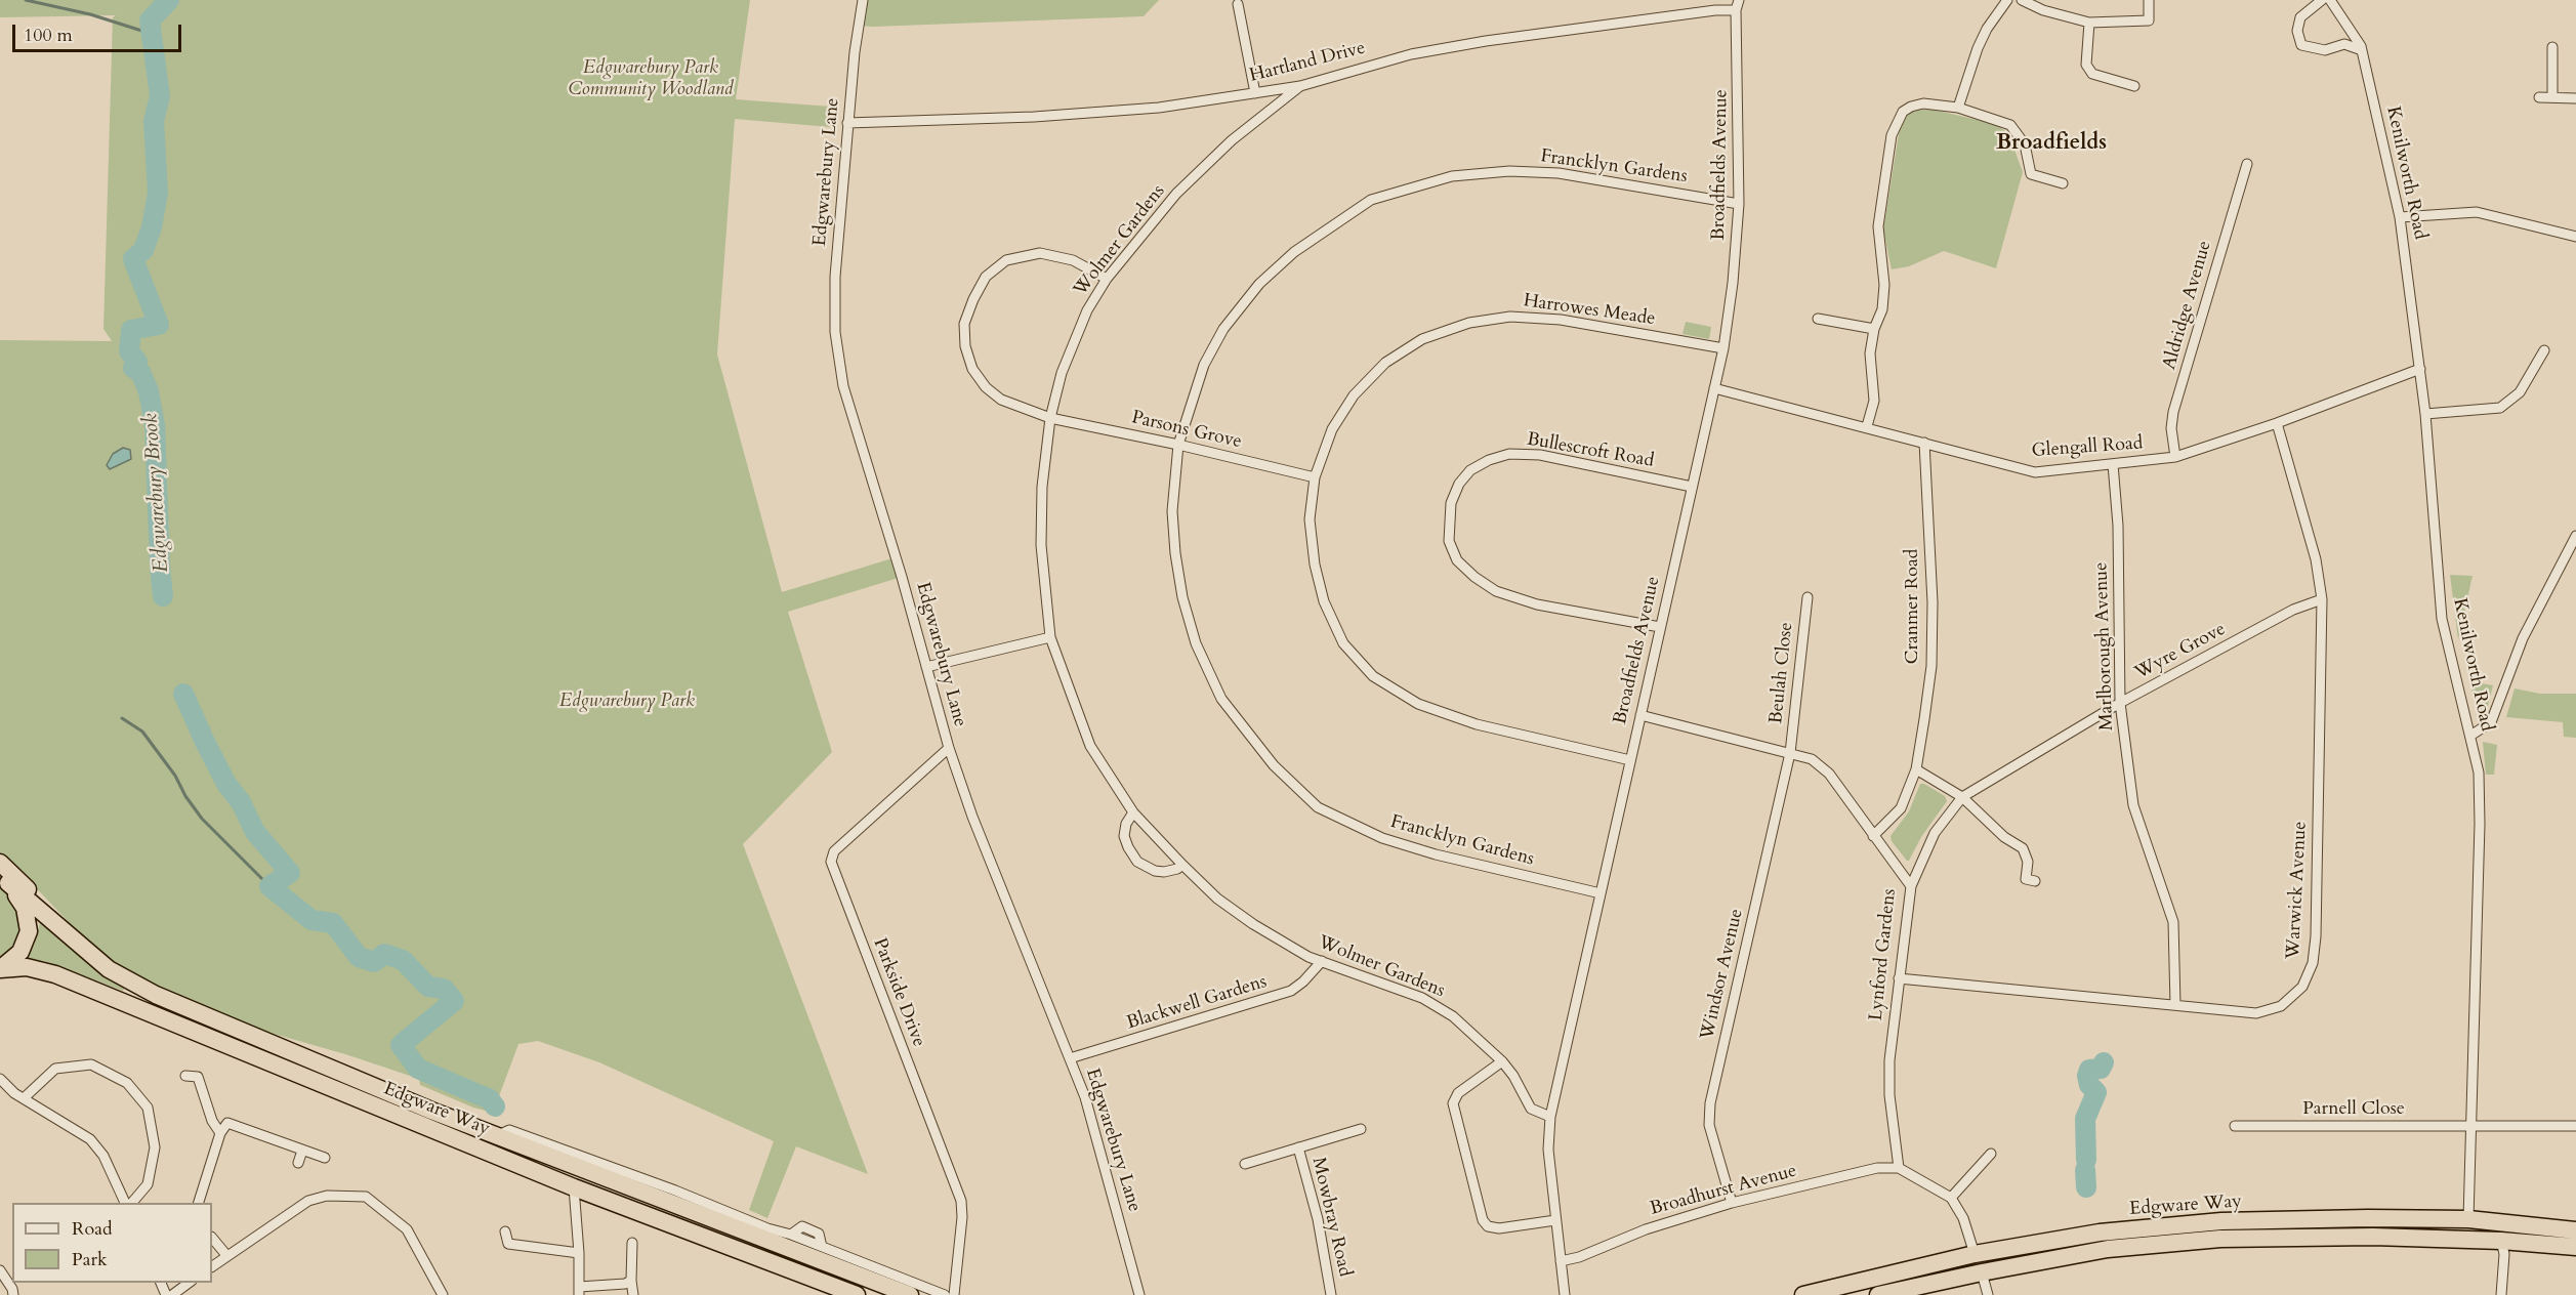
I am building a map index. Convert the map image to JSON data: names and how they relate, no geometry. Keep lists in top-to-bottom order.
{
  "streets": {
    "highway": ["Edgware Way"],
    "street": [
      "Hartland Drive",
      "Broadfields Avenue",
      "Francklyn Gardens",
      "Edgwarebury Lane",
      "Kenilworth Road",
      "Wolmer Gardens",
      "Aldridge Avenue",
      "Harrowes Meade",
      "Parsons Grove",
      "Glengall Road",
      "Bullescroft Road",
      "Cranmer Road",
      "Marlborough Avenue",
      "Wyre Grove",
      "Beulah Close",
      "Warwick Avenue",
      "Lynford Gardens",
      "Windsor Avenue",
      "Parkside Drive",
      "Blackwell Gardens",
      "Parnell Close",
      "Broadhurst Avenue",
      "Mowbray Road"
    ]
  },
  "crossings": [
    ["Hartland Drive", "Broadfields Avenue"],
    ["Hartland Drive", "Edgwarebury Lane"],
    ["Hartland Drive", "Wolmer Gardens"],
    ["Broadfields Avenue", "Francklyn Gardens"],
    ["Broadfields Avenue", "Wolmer Gardens"],
    ["Broadfields Avenue", "Harrowes Meade"],
    ["Broadfields Avenue", "Glengall Road"],
    ["Broadfields Avenue", "Bullescroft Road"],
    ["Broadfields Avenue", "Lynford Gardens"],
    ["Broadfields Avenue", "Broadhurst Avenue"],
    ["Francklyn Gardens", "Parsons Grove"],
    ["Edgwarebury Lane", "Parkside Drive"],
    ["Edgwarebury Lane", "Blackwell Gardens"],
    ["Kenilworth Road", "Glengall Road"],
    ["Kenilworth Road", "Edgware Way"],
    ["Kenilworth Road", "Parnell Close"],
    ["Wolmer Gardens", "Parsons Grove"],
    ["Wolmer Gardens", "Blackwell Gardens"],
    ["Aldridge Avenue", "Glengall Road"],
    ["Harrowes Meade", "Parsons Grove"],
    ["Glengall Road", "Cranmer Road"],
    ["Glengall Road", "Marlborough Avenue"],
    ["Glengall Road", "Warwick Avenue"],
    ["Cranmer Road", "Lynford Gardens"],
    ["Marlborough Avenue", "Wyre Grove"],
    ["Marlborough Avenue", "Warwick Avenue"],
    ["Wyre Grove", "Warwick Avenue"],
    ["Beulah Close", "Lynford Gardens"],
    ["Beulah Close", "Windsor Avenue"],
    ["Warwick Avenue", "Lynford Gardens"],
    ["Lynford Gardens", "Windsor Avenue"],
    ["Lynford Gardens", "Broadhurst Avenue"],
    ["Windsor Avenue", "Broadhurst Avenue"]
  ],
  "districts": ["Broadfields"],
  "water": ["Edgwarebury Brook"],
  "parks": ["Edgwarebury Park Community Woodland", "Edgwarebury Park"],
  "legend": ["Road", "Park"],
  "scale_bar": "100 m"
}
